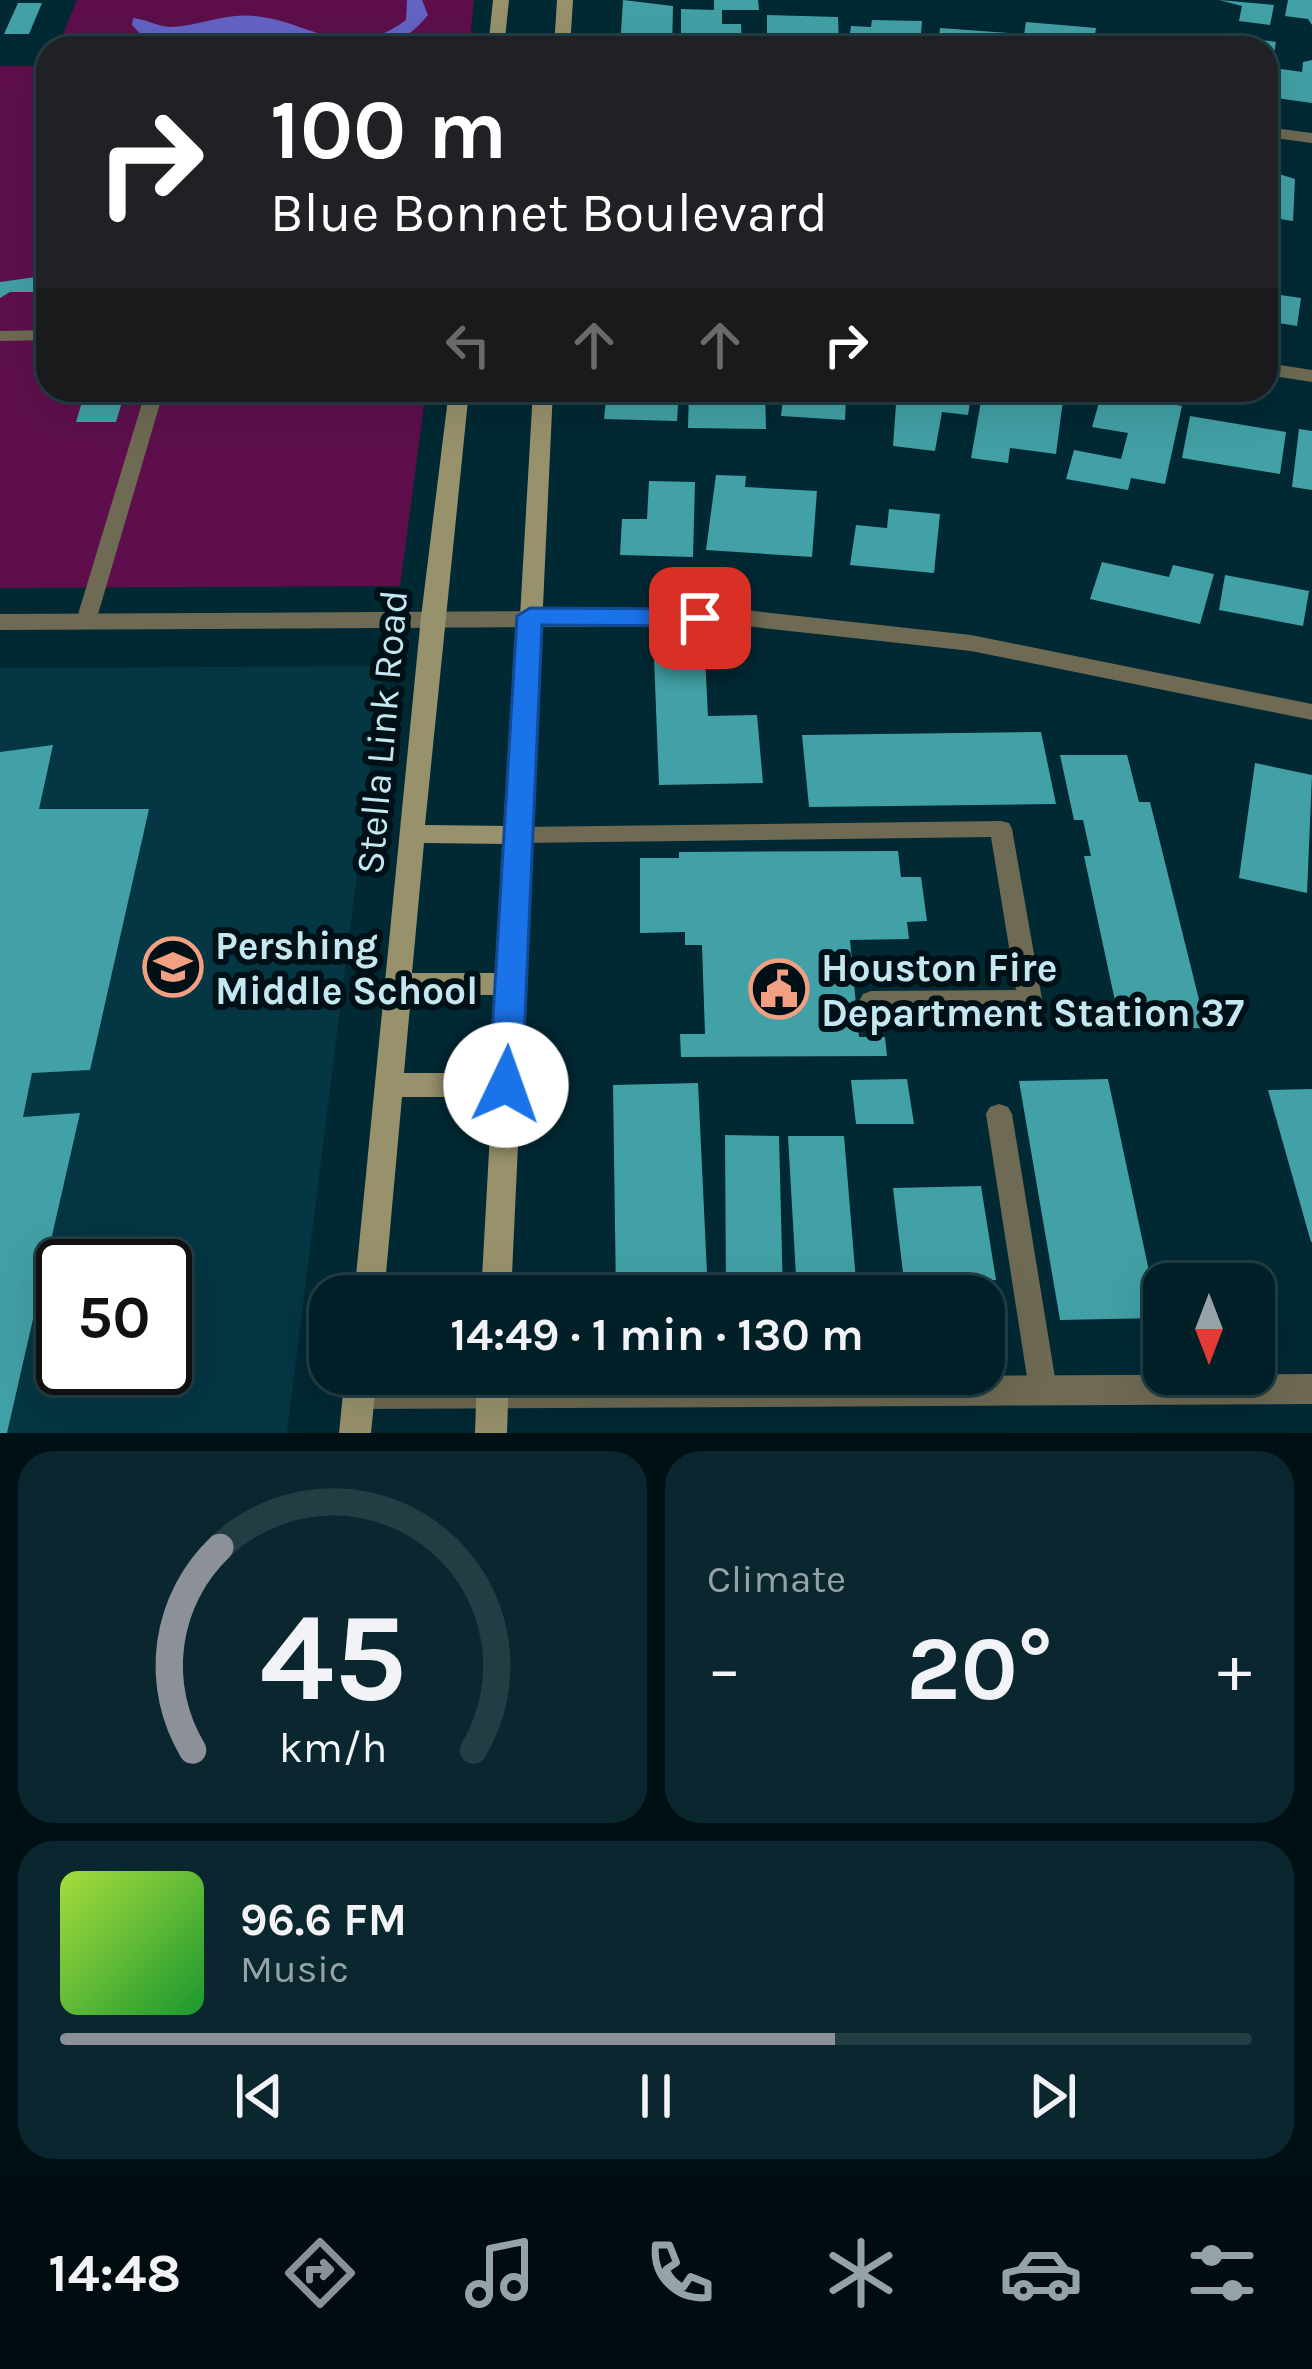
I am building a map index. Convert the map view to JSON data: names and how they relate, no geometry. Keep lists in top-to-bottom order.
{
  "streets": {
    "main road": ["Stella Link Road"]
  },
  "places": {
    "school or university": ["Pershing Middle School"],
    "public building": ["Houston Fire Department Station 37"]
  },
  "north": "bottom",
  "page": {
    "turn": ["100 m", "Blue Bonnet Boulevard"],
    "limit": "50",
    "trip": "14:49 · 1 min · 130 m",
    "tile": "Climate",
    "heat": ["−", "20°", "+"],
    "song": ["96.6 FM", "Music"],
    "tabs": "14:48",
    "gauge": ["45", "km/h"]
  }
}
